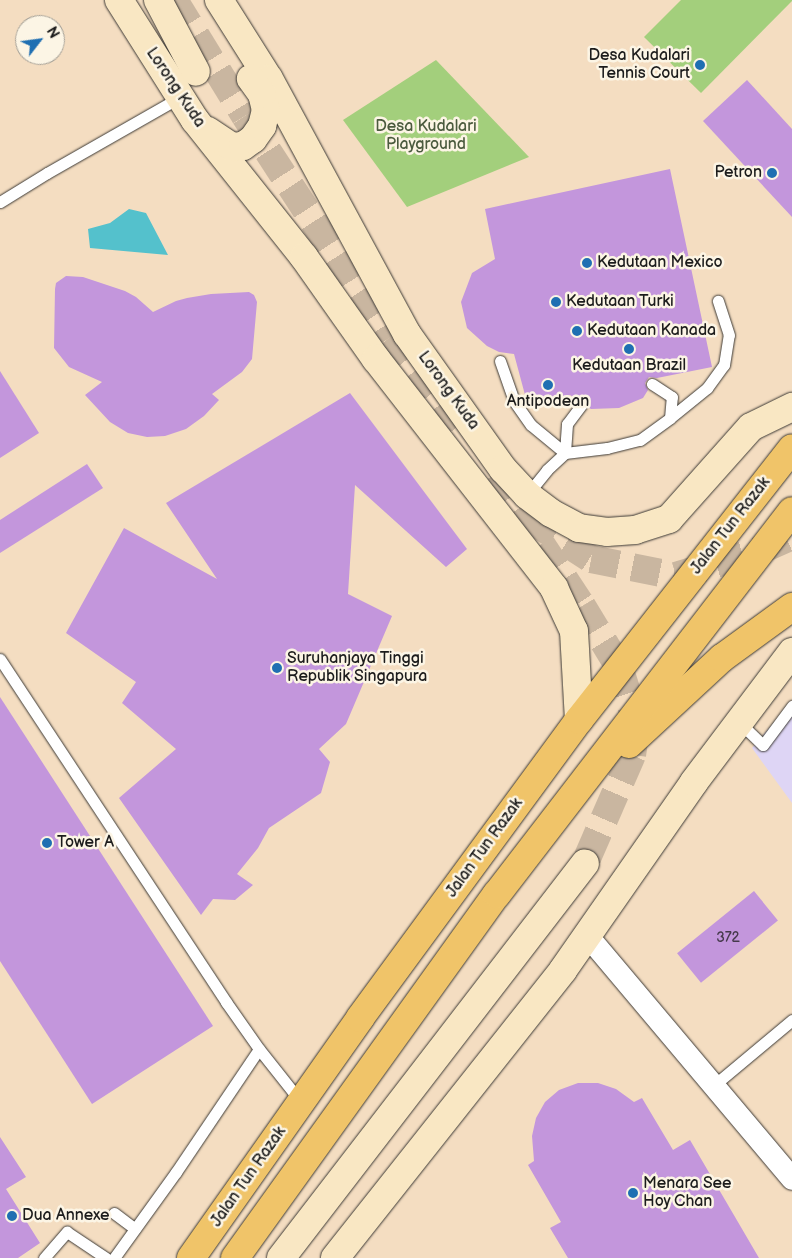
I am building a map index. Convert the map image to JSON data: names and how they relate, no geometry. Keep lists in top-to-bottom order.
{
  "streets": {
    "main road": ["Jalan Tun Razak"],
    "street": ["Lorong Kuda"]
  },
  "crossings": [
    ["Lorong Kuda", "Jalan Tun Razak"]
  ],
  "parks": ["Desa Kudalari Playground"],
  "places": [
    "Desa Kudalari Tennis Court",
    "Petron",
    "Kedutaan Mexico",
    "Kedutaan Turki",
    "Kedutaan Kanada",
    "Kedutaan Brazil",
    "Antipodean",
    "Suruhanjaya Tinggi Republik Singapura",
    "Tower A",
    "Menara See Hoy Chan",
    "Dua Annexe"
  ],
  "house_numbers": ["372"],
  "north": "top right"
}
